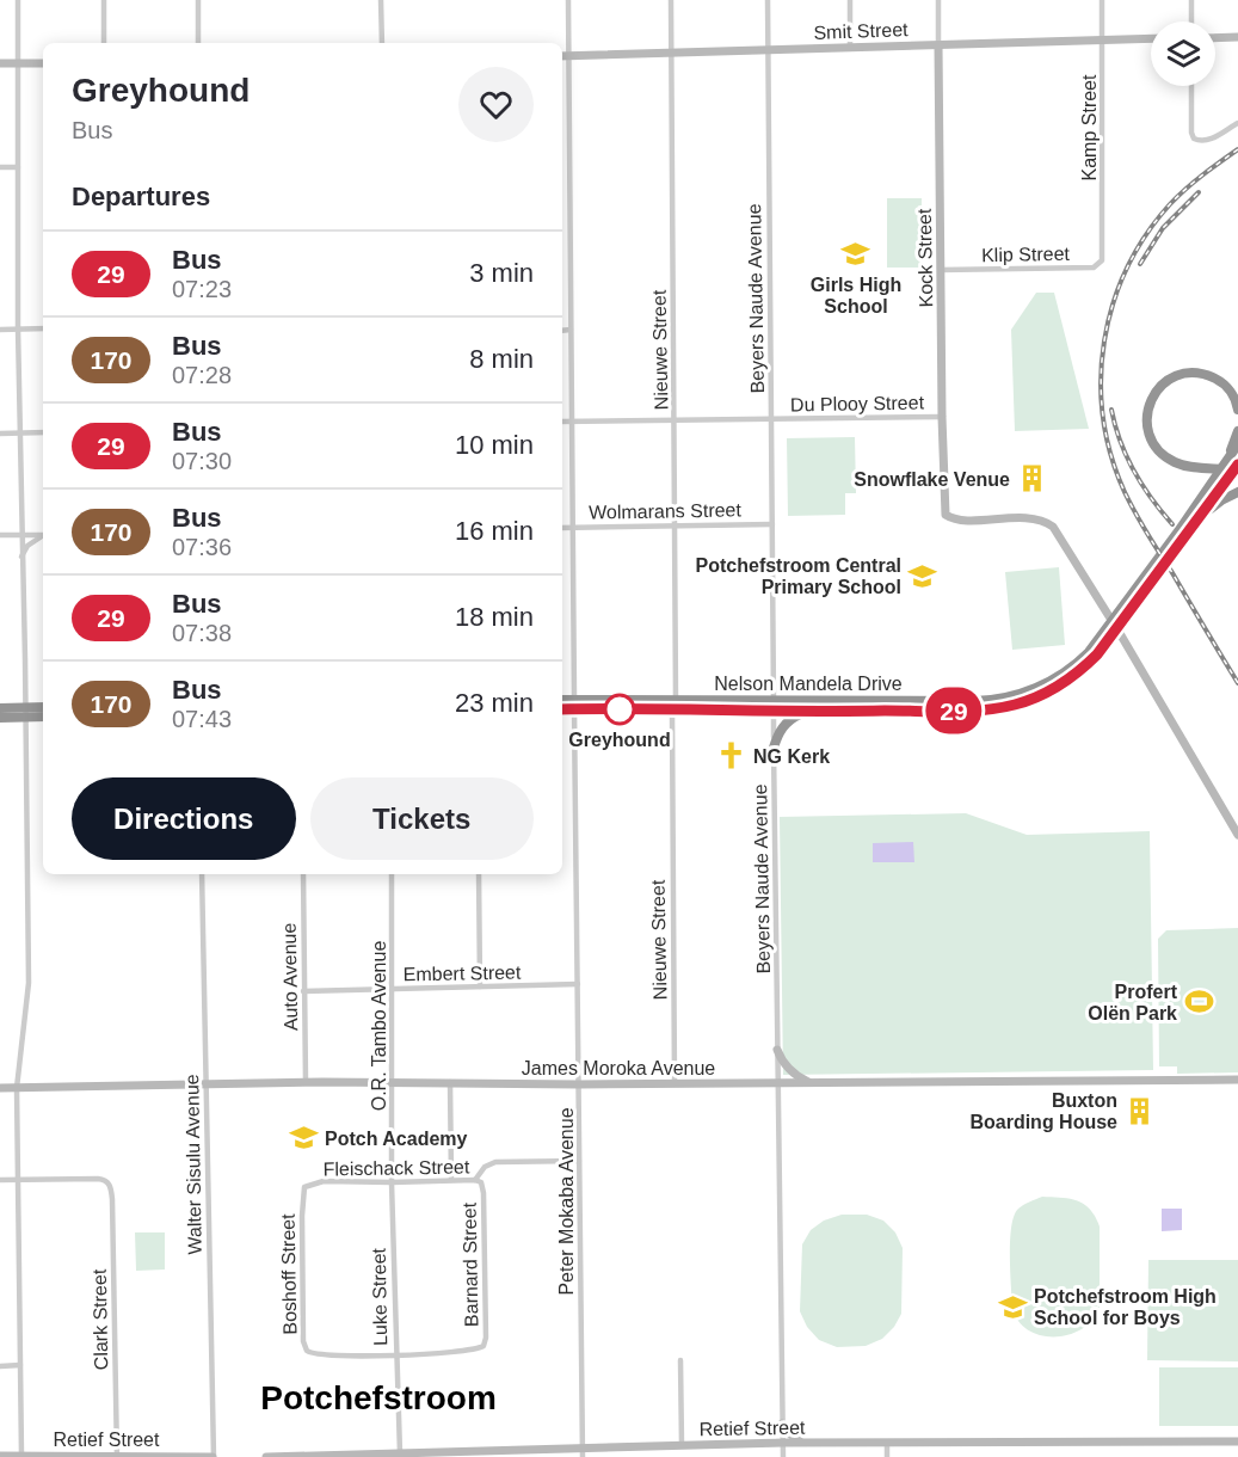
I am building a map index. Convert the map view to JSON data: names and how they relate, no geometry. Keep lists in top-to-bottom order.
{
  "streets": {
    "highway": ["Nelson Mandela Drive"],
    "street": [
      "Smit Street",
      "Kamp Street",
      "Klip Street",
      "Kock Street",
      "Beyers Naude Avenue",
      "Nieuwe Street",
      "Du Plooy Street",
      "Wolmarans Street",
      "Embert Street",
      "Auto Avenue",
      "O.R. Tambo Avenue",
      "James Moroka Avenue",
      "Walter Sisulu Avenue",
      "Fleischack Street",
      "Peter Mokaba Avenue",
      "Barnard Street",
      "Boshoff Street",
      "Luke Street",
      "Clark Street",
      "Retief Street"
    ]
  },
  "crossings": [
    ["Smit Street", "Kamp Street"],
    ["Smit Street", "Kock Street"],
    ["Smit Street", "Beyers Naude Avenue"],
    ["Smit Street", "Nieuwe Street"],
    ["Smit Street", "Peter Mokaba Avenue"],
    ["Kamp Street", "Klip Street"],
    ["Klip Street", "Kock Street"],
    ["Kock Street", "Du Plooy Street"],
    ["Beyers Naude Avenue", "Du Plooy Street"],
    ["Beyers Naude Avenue", "Wolmarans Street"],
    ["Beyers Naude Avenue", "Nelson Mandela Drive"],
    ["Beyers Naude Avenue", "James Moroka Avenue"],
    ["Beyers Naude Avenue", "Retief Street"],
    ["Nieuwe Street", "Du Plooy Street"],
    ["Nieuwe Street", "Wolmarans Street"],
    ["Nieuwe Street", "Nelson Mandela Drive"],
    ["Nieuwe Street", "James Moroka Avenue"],
    ["Du Plooy Street", "Peter Mokaba Avenue"],
    ["Wolmarans Street", "Peter Mokaba Avenue"],
    ["Nelson Mandela Drive", "Peter Mokaba Avenue"],
    ["Embert Street", "Auto Avenue"],
    ["Embert Street", "O.R. Tambo Avenue"],
    ["Embert Street", "Peter Mokaba Avenue"],
    ["Auto Avenue", "James Moroka Avenue"],
    ["O.R. Tambo Avenue", "James Moroka Avenue"],
    ["O.R. Tambo Avenue", "Fleischack Street"],
    ["O.R. Tambo Avenue", "Luke Street"],
    ["James Moroka Avenue", "Walter Sisulu Avenue"],
    ["James Moroka Avenue", "Peter Mokaba Avenue"],
    ["Walter Sisulu Avenue", "Retief Street"],
    ["Fleischack Street", "Barnard Street"],
    ["Fleischack Street", "Boshoff Street"],
    ["Fleischack Street", "Luke Street"],
    ["Peter Mokaba Avenue", "Retief Street"],
    ["Barnard Street", "Boshoff Street"],
    ["Barnard Street", "Luke Street"],
    ["Boshoff Street", "Luke Street"],
    ["Luke Street", "Retief Street"],
    ["Clark Street", "Retief Street"]
  ],
  "districts": ["Potchefstroom"],
  "places": {
    "school or university": [
      "Girls High School",
      "Potchefstroom Central Primary School",
      "Potch Academy",
      "Potchefstroom High School for Boys"
    ],
    "building": ["Snowflake Venue", "Buxton Boarding House"],
    "other": ["Greyhound"],
    "church": ["NG Kerk"],
    "sports": ["Profert Olën Park"]
  },
  "lines": ["bus line 29"],
  "page": {
    "on_map": "29",
    "heading": [
      ["Greyhound", "Bus"],
      "Departures"
    ],
    "list": [
      {
        "mark": "29",
        "name": "Bus",
        "note": "07:23",
        "value": "3 min"
      },
      {
        "mark": "170",
        "name": "Bus",
        "note": "07:28",
        "value": "8 min"
      },
      {
        "mark": "29",
        "name": "Bus",
        "note": "07:30",
        "value": "10 min"
      },
      {
        "mark": "170",
        "name": "Bus",
        "note": "07:36",
        "value": "16 min"
      },
      {
        "mark": "29",
        "name": "Bus",
        "note": "07:38",
        "value": "18 min"
      },
      {
        "mark": "170",
        "name": "Bus",
        "note": "07:43",
        "value": "23 min"
      }
    ],
    "buttons": ["Directions", "Tickets"]
  }
}
